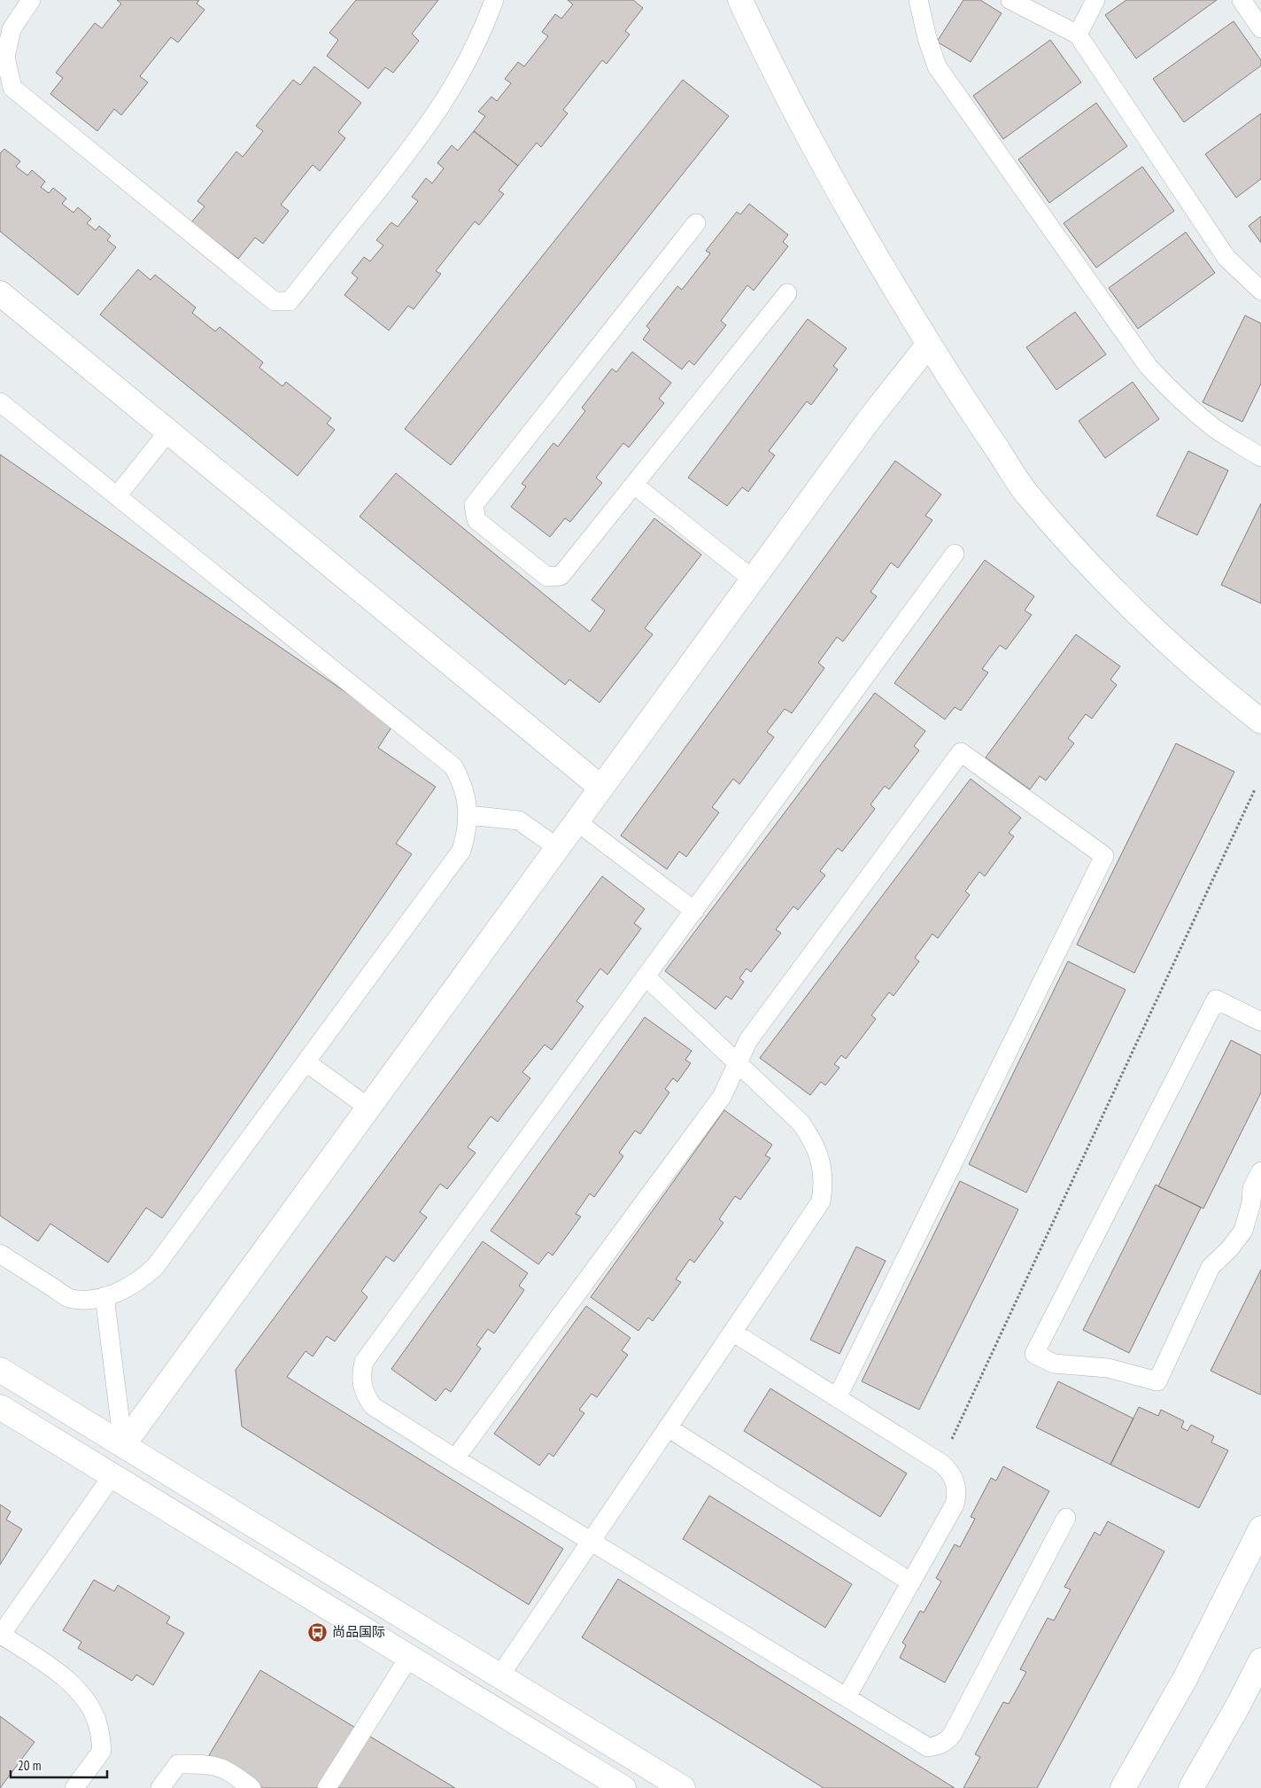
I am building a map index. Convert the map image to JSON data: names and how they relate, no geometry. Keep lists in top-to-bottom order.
{
  "places": {
    "bus stop": ["尚品国际"]
  },
  "scale_bar": "20 m"
}
